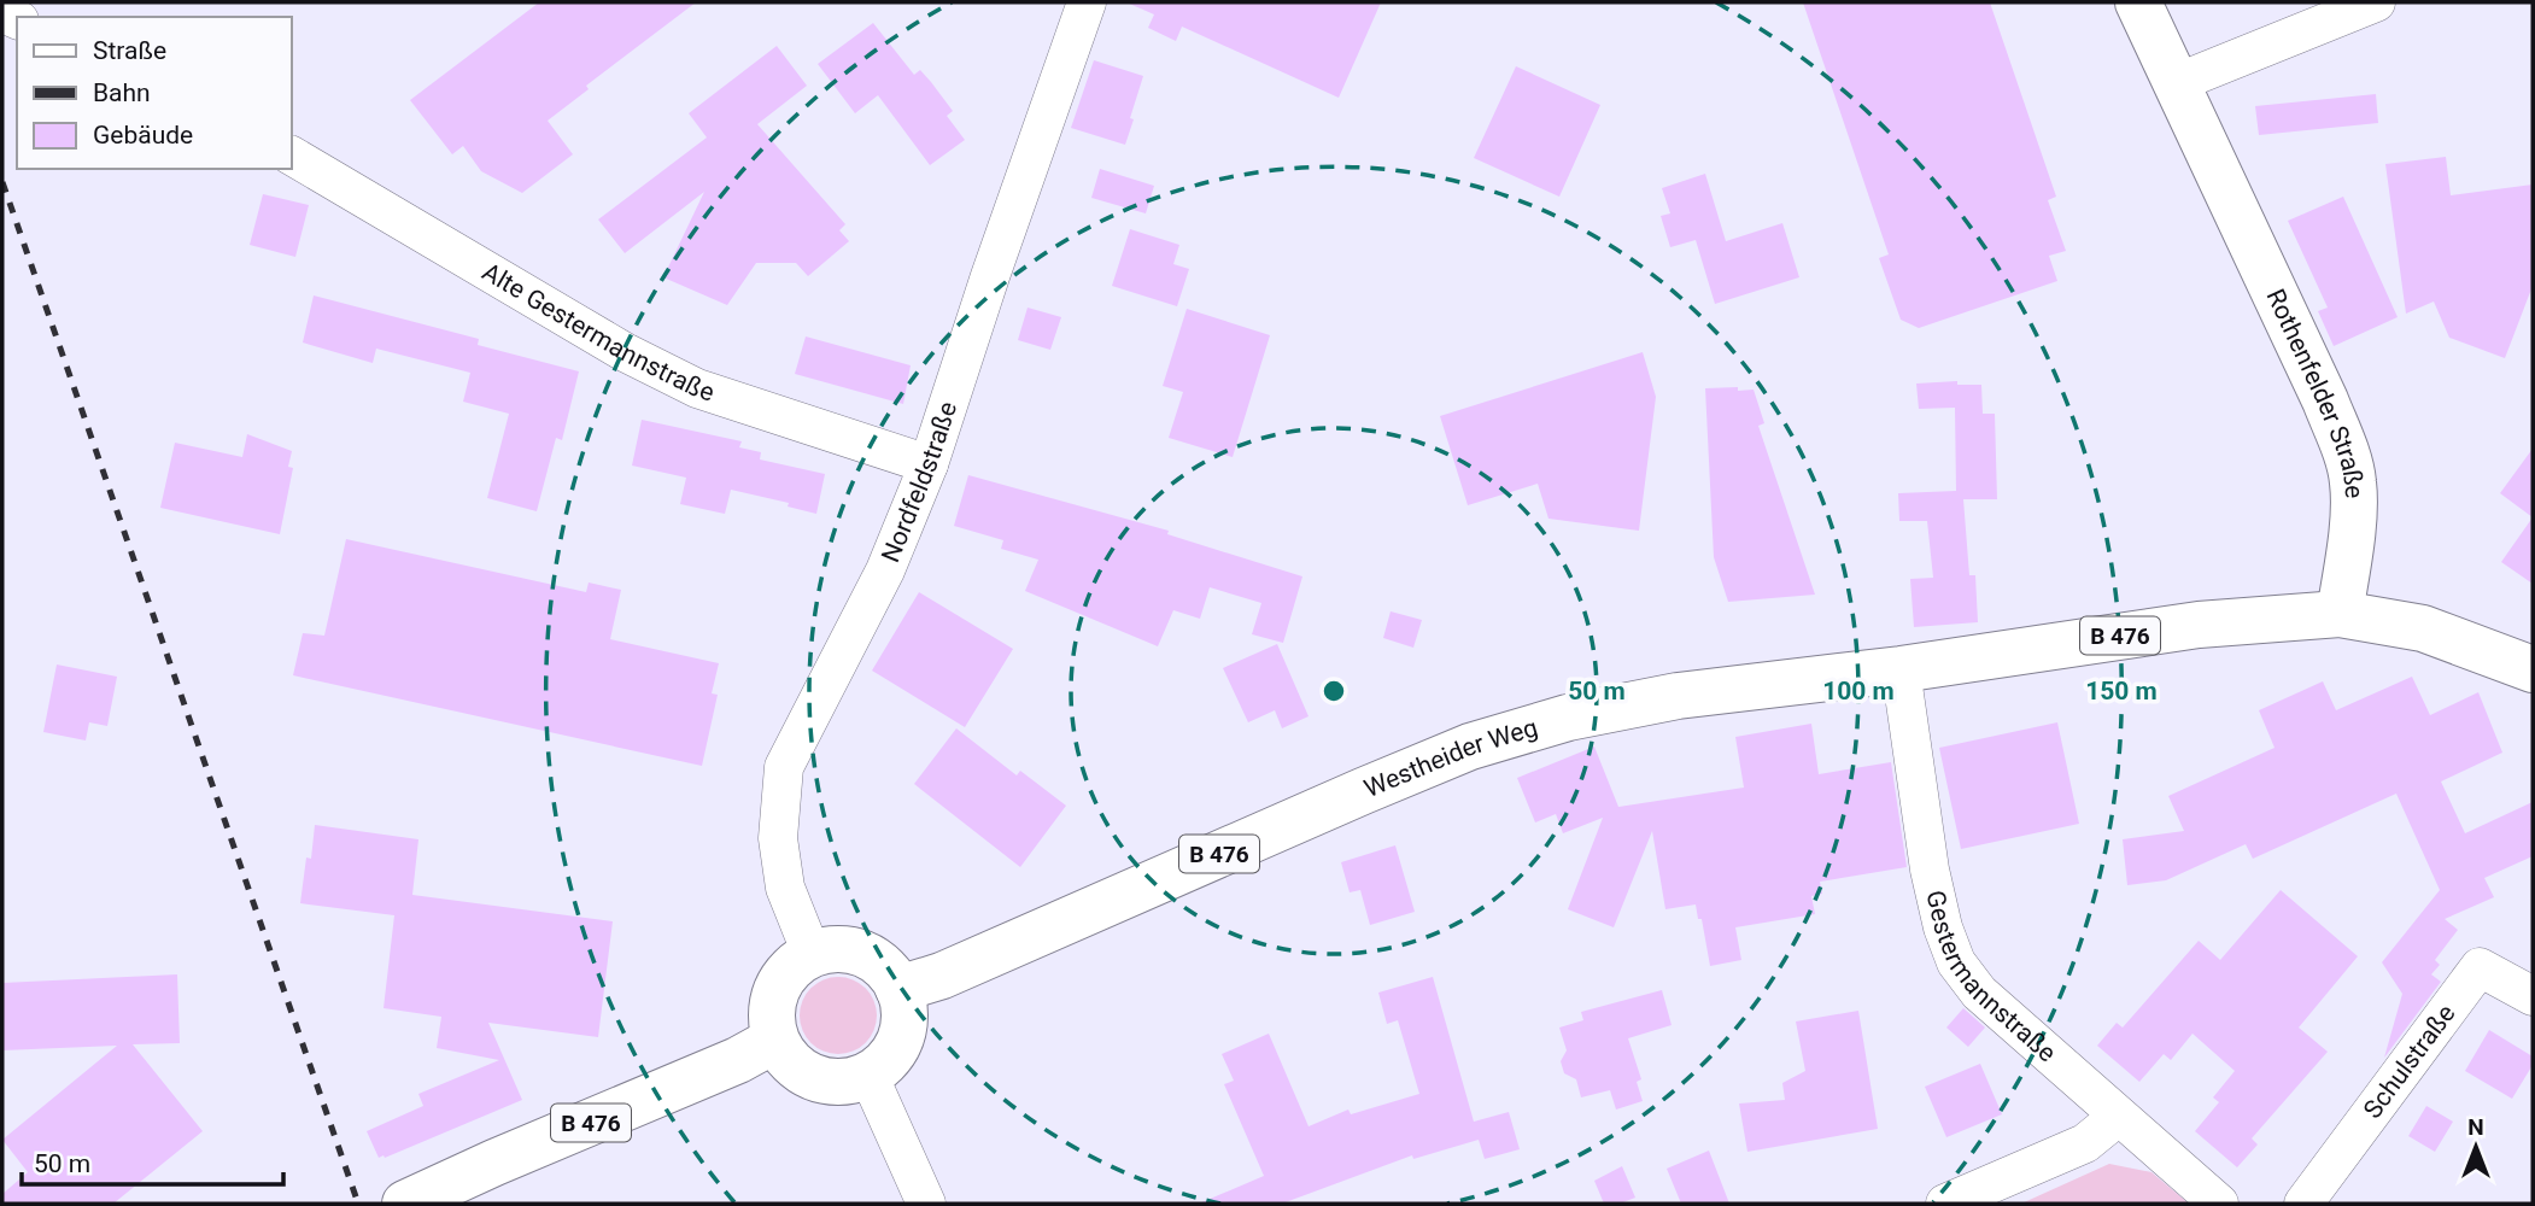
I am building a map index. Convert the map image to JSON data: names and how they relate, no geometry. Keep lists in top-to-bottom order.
{
  "streets": {
    "main road": ["Rothenfelder Straße", "B 476", "Westheider Weg"],
    "street": [
      "Alte Gestermannstraße",
      "Nordfeldstraße",
      "Gestermannstraße",
      "Schulstraße"
    ]
  },
  "crossings": [
    ["Alte Gestermannstraße", "Nordfeldstraße"],
    ["Rothenfelder Straße", "B 476"],
    ["Rothenfelder Straße", "Westheider Weg"],
    ["Nordfeldstraße", "B 476"],
    ["Nordfeldstraße", "Westheider Weg"],
    ["B 476", "Westheider Weg"],
    ["Westheider Weg", "Gestermannstraße"]
  ],
  "legend": ["Straße", "Bahn", "Gebäude"],
  "scale_bar": "50 m",
  "north": "top",
  "rings": ["50 m", "100 m", "150 m"]
}
